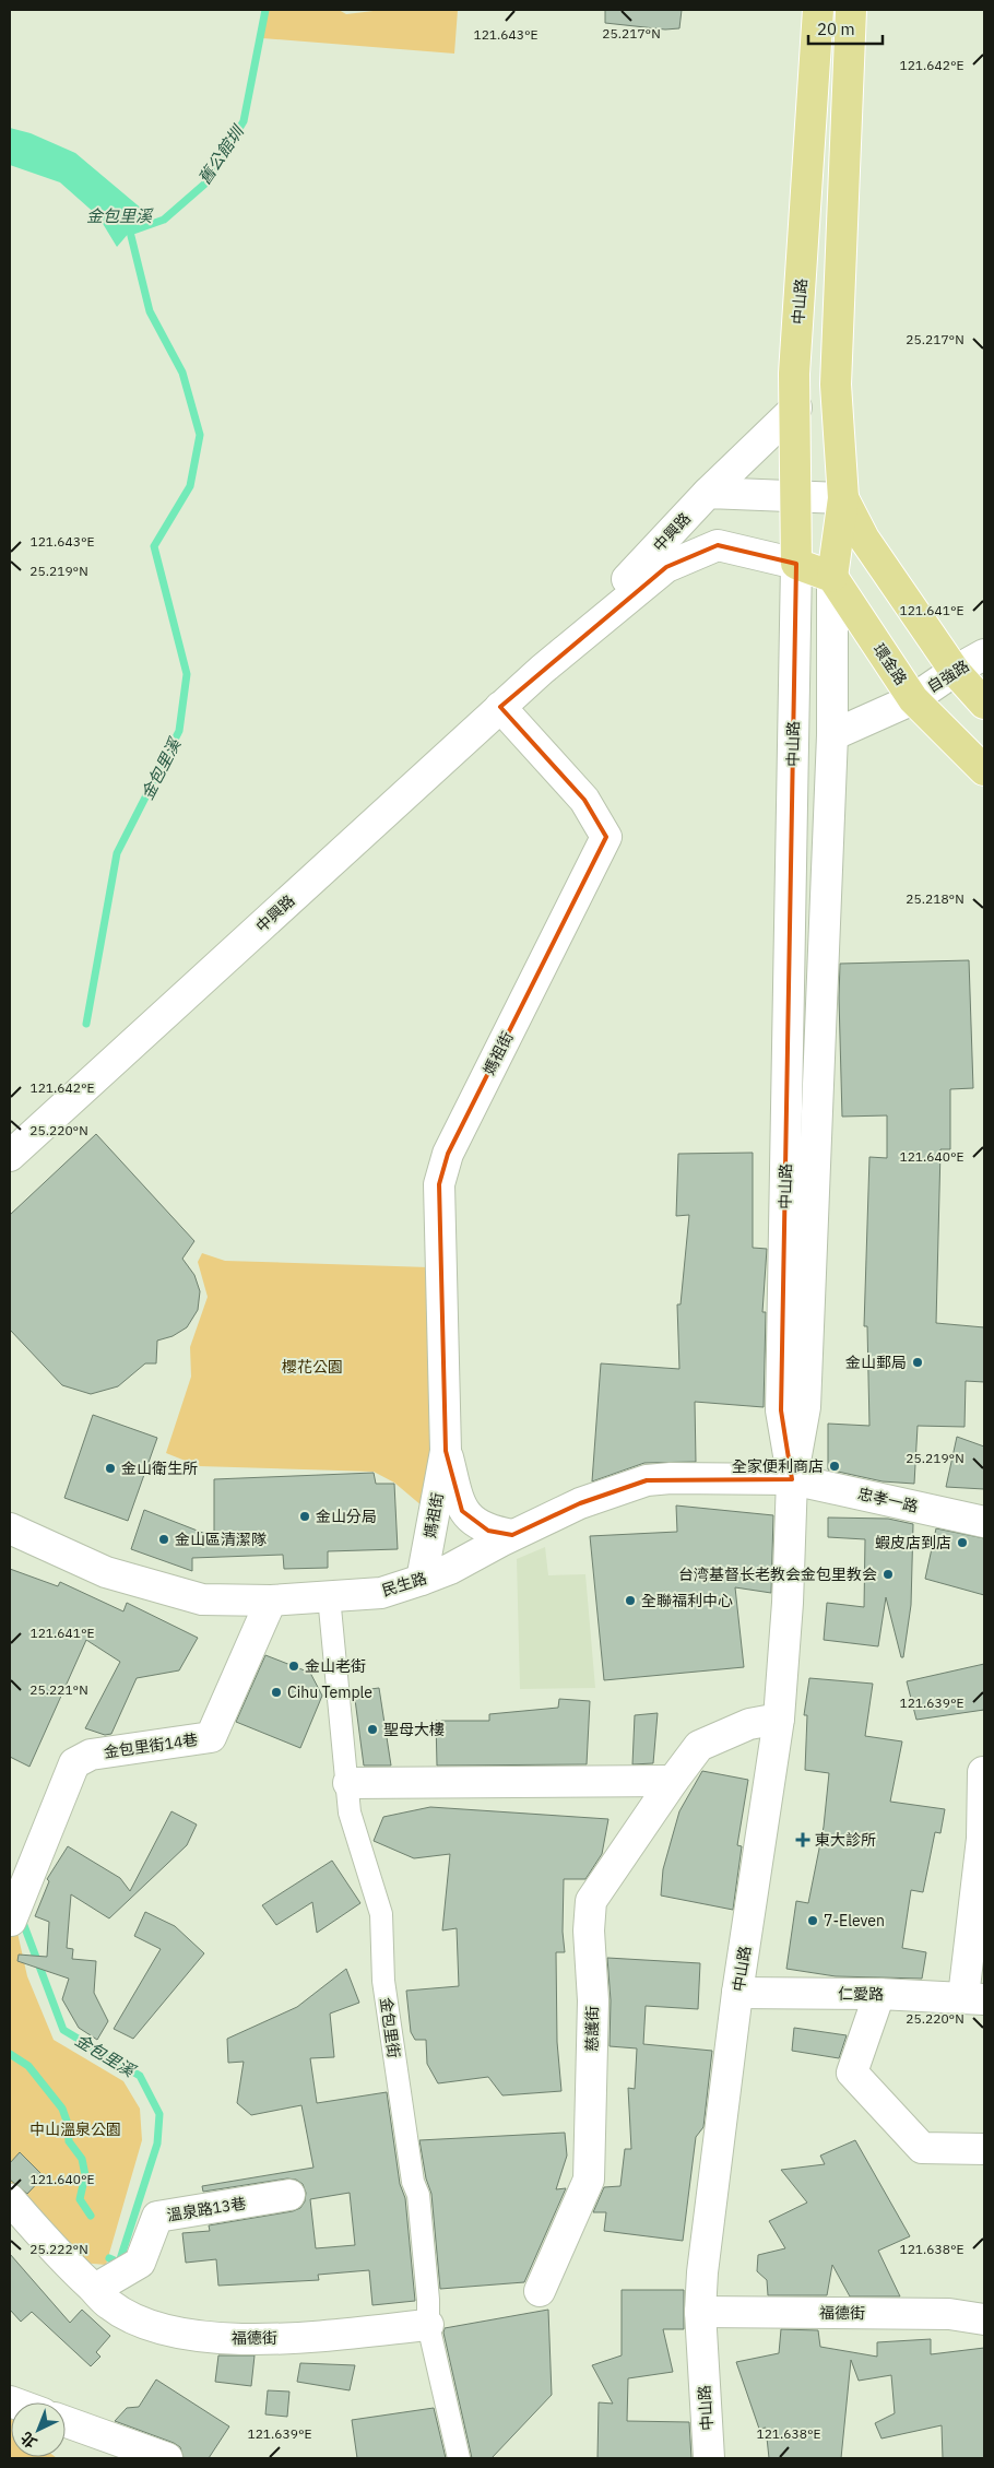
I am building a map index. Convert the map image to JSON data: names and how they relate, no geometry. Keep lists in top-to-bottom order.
{
  "streets": {
    "main road": ["中山路", "環金路"],
    "street": [
      "中興路",
      "自強路",
      "媽祖街",
      "忠孝一路",
      "民生路",
      "金包里街14巷",
      "仁愛路",
      "金包里街",
      "慈護街",
      "溫泉路13巷",
      "福德街"
    ]
  },
  "crossings": [
    ["中山路", "中興路"],
    ["中山路", "環金路"],
    ["中山路", "自強路"],
    ["中山路", "忠孝一路"],
    ["中山路", "民生路"],
    ["中山路", "仁愛路"],
    ["中山路", "慈護街"],
    ["中山路", "福德街"],
    ["中興路", "媽祖街"],
    ["環金路", "自強路"],
    ["媽祖街", "民生路"],
    ["忠孝一路", "民生路"],
    ["民生路", "金包里街14巷"],
    ["民生路", "金包里街"],
    ["金包里街", "福德街"],
    ["溫泉路13巷", "福德街"]
  ],
  "water": ["舊公館圳", "金包里溪"],
  "parks": ["櫻花公園", "中山溫泉公園"],
  "places": {
    "other": [
      "金山郵局",
      "全家便利商店",
      "金山衛生所",
      "金山分局",
      "金山區清潔隊",
      "蝦皮店到店",
      "台湾基督长老教会金包里教会",
      "全聯福利中心",
      "金山老街",
      "Cihu Temple",
      "聖母大樓",
      "7-Eleven"
    ],
    "health": ["東大診所"]
  },
  "scale_bar": "20 m",
  "north": "bottom left",
  "coordinates": [
    "25.217°N",
    "121.643°E",
    "121.642°E",
    "25.219°N",
    "121.641°E",
    "25.218°N",
    "25.220°N",
    "121.640°E",
    "25.221°N",
    "121.639°E",
    "121.638°E",
    "25.222°N"
  ]
}
